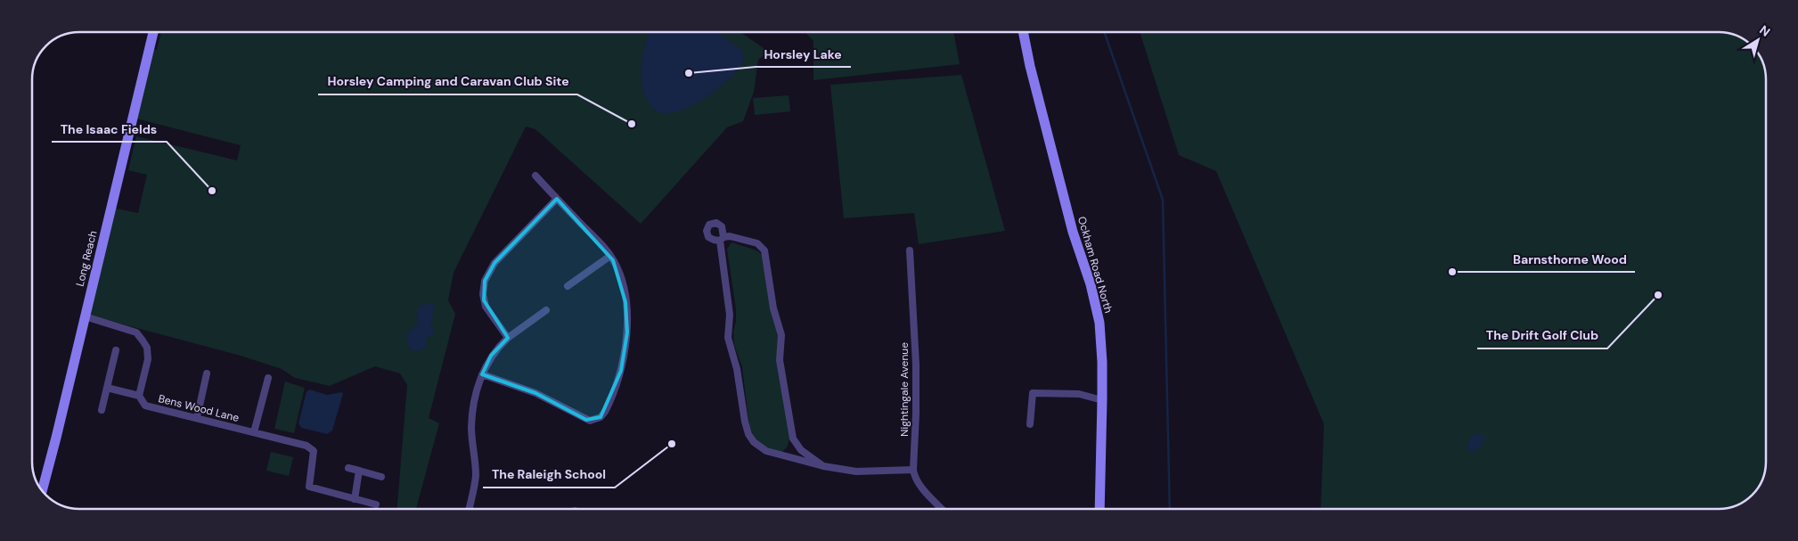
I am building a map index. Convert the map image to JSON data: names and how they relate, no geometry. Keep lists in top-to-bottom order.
{
  "streets": {
    "main road": ["Long Reach", "Ockham Road North"],
    "street": ["Nightingale Avenue", "Bens Wood Lane"]
  },
  "places": [
    "Horsley Lake",
    "Horsley Camping and Caravan Club Site",
    "The Isaac Fields",
    "Barnsthorne Wood",
    "The Drift Golf Club",
    "The Raleigh School"
  ],
  "north": "top right"
}
